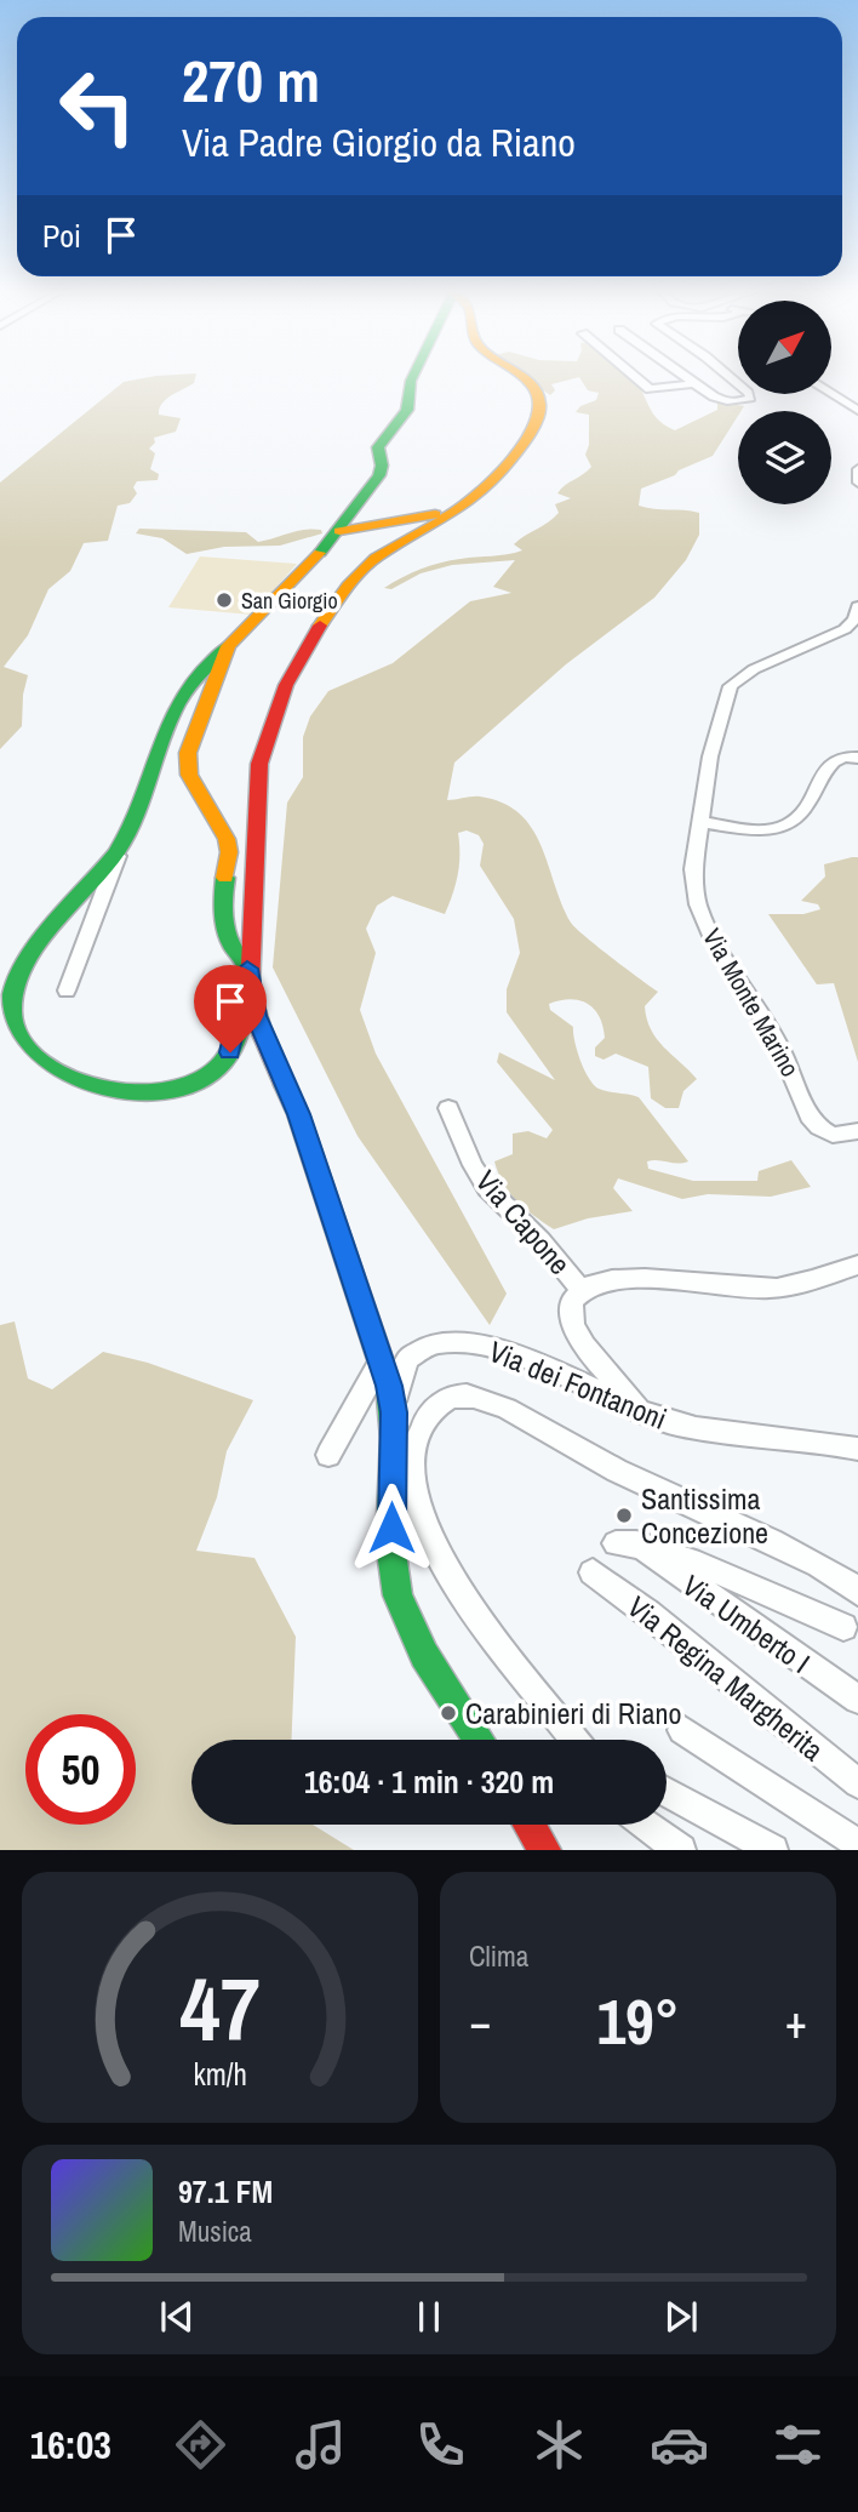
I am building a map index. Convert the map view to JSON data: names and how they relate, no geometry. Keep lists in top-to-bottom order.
{
  "streets": {
    "street": [
      "Via Monte Marino",
      "Via Capone",
      "Via dei Fontanoni",
      "Via Umberto I",
      "Via Regina Margherita"
    ]
  },
  "places": ["San Giorgio", "Santissima Concezione", "Carabinieri di Riano"],
  "north": "top right",
  "page": {
    "turn": ["270 m", "Via Padre Giorgio da Riano"],
    "then": "Poi",
    "limit": "50",
    "trip": "16:04 · 1 min · 320 m",
    "tile": "Clima",
    "heat": ["−", "19°", "+"],
    "song": ["97.1 FM", "Musica"],
    "tabs": "16:03",
    "gauge": ["47", "km/h"]
  }
}
